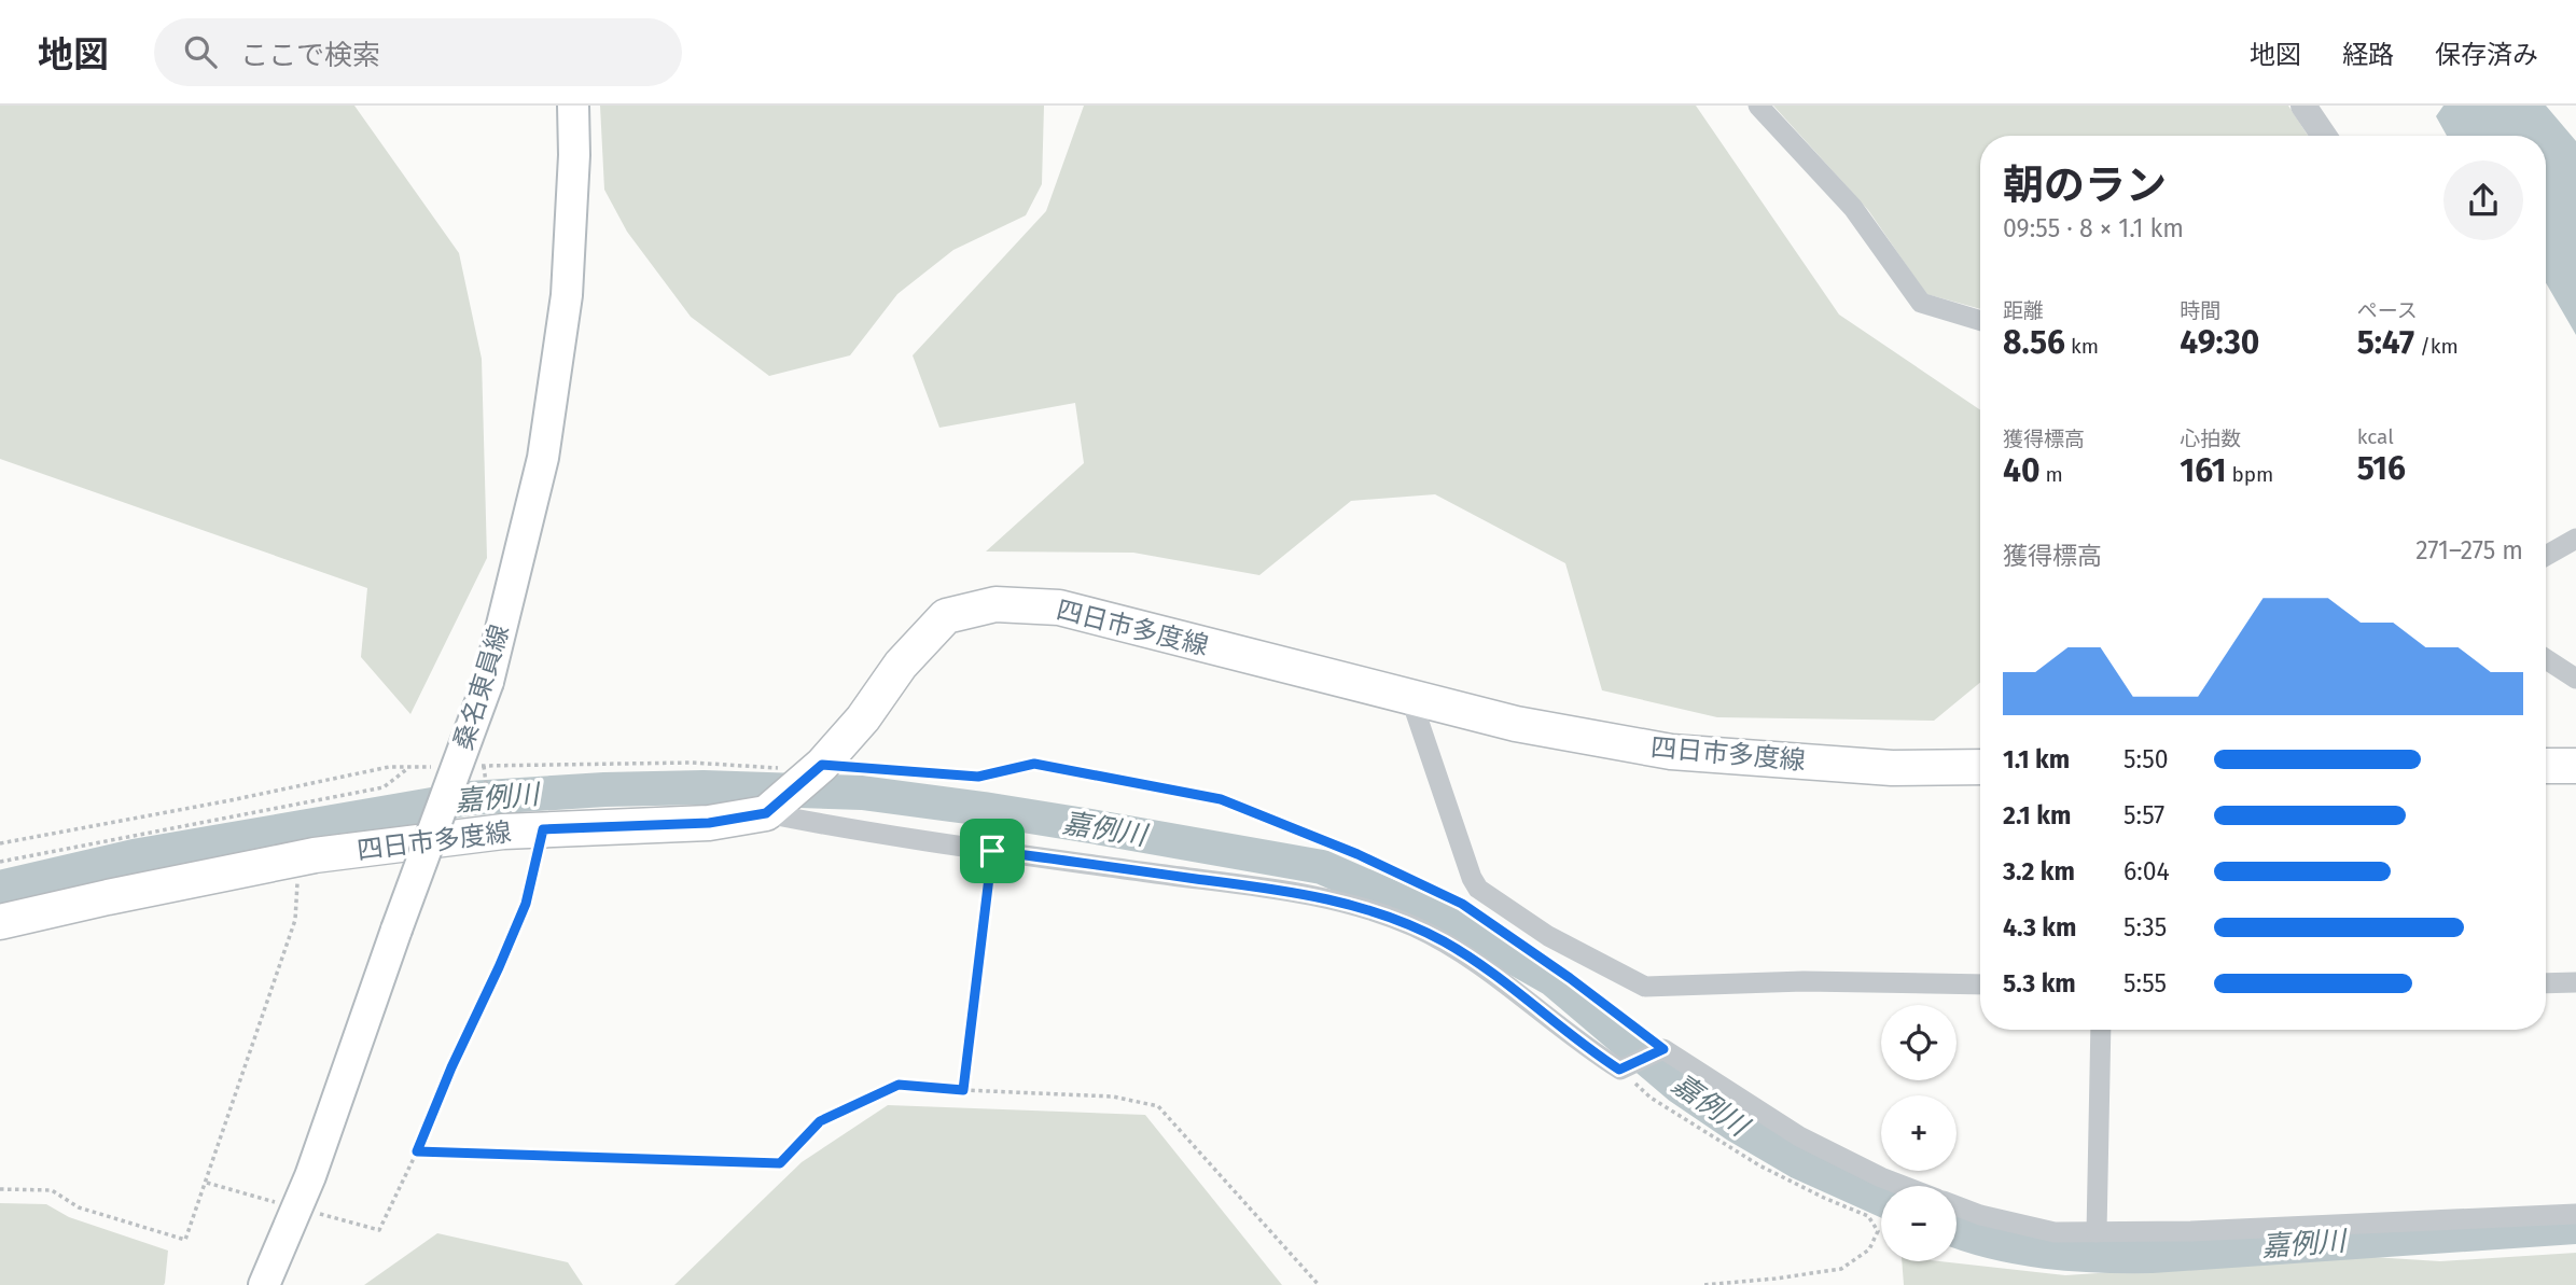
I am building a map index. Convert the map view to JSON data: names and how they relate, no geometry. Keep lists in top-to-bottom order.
{
  "streets": {
    "main road": ["四日市多度線", "桑名東員線"]
  },
  "water": ["嘉例川"],
  "page": {
    "header": "地図",
    "search": "ここで検索",
    "nav": ["地図", "経路", "保存済み"],
    "heading": ["朝のラン", "09:55 · 8 × 1.1 km"],
    "stats": [
      ["距離", "8.56 km"],
      ["時間", "49:30"],
      ["ペース", "5:47 /km"],
      ["獲得標高", "40 m"],
      ["心拍数", "161 bpm"],
      ["kcal", "516"]
    ],
    "chart": ["獲得標高", "271–275 m"],
    "list": [
      {
        "name": "1.1 km",
        "note": "5:50"
      },
      {
        "name": "2.1 km",
        "note": "5:57"
      },
      {
        "name": "3.2 km",
        "note": "6:04"
      },
      {
        "name": "4.3 km",
        "note": "5:35"
      },
      {
        "name": "5.3 km",
        "note": "5:55"
      }
    ],
    "map_buttons": ["+", "−"]
  }
}
